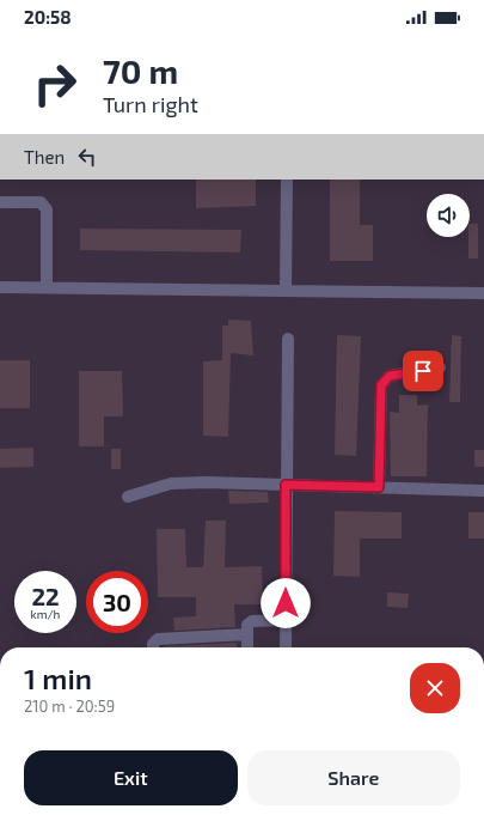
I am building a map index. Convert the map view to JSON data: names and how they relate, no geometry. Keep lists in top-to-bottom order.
{
  "page": {
    "status": "20:58",
    "turn": ["70 m", "Turn right"],
    "then": "Then",
    "speed": "22 km/h",
    "limit": "30",
    "heading": ["1 min", "210 m · 20:59"],
    "buttons": ["Exit", "Share"]
  }
}
